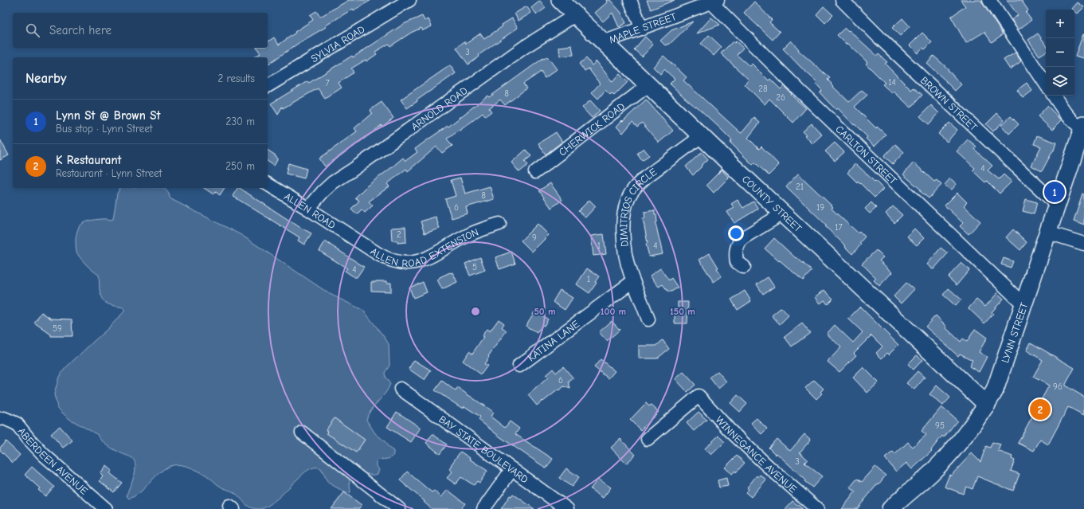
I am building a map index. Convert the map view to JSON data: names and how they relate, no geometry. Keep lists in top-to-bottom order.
{
  "streets": {
    "main road": ["COUNTY STREET", "LYNN STREET"],
    "street": [
      "MAPLE STREET",
      "SYLVIA ROAD",
      "BROWN STREET",
      "ARNOLD ROAD",
      "CHERWICK ROAD",
      "CARLTON STREET",
      "DIMITRIOS CIRCLE",
      "ALLEN ROAD",
      "ALLEN ROAD EXTENSION",
      "KATINA LANE",
      "BAY STATE BOULEVARD",
      "WINNEGANCE AVENUE",
      "ABERDEEN AVENUE"
    ]
  },
  "crossings": [
    ["MAPLE STREET", "CARLTON STREET"],
    ["MAPLE STREET", "COUNTY STREET"],
    ["BROWN STREET", "LYNN STREET"],
    ["ARNOLD ROAD", "COUNTY STREET"],
    ["ARNOLD ROAD", "ALLEN ROAD"],
    ["CHERWICK ROAD", "COUNTY STREET"],
    ["CARLTON STREET", "LYNN STREET"],
    ["COUNTY STREET", "DIMITRIOS CIRCLE"],
    ["COUNTY STREET", "LYNN STREET"],
    ["DIMITRIOS CIRCLE", "KATINA LANE"],
    ["ALLEN ROAD", "ALLEN ROAD EXTENSION"]
  ],
  "house_numbers": [
    "3",
    "14",
    "7",
    "28",
    "8",
    "26",
    "4",
    "21",
    "8",
    "6",
    "19",
    "17",
    "2",
    "9",
    "1",
    "4",
    "5",
    "4",
    "1",
    "59",
    "6",
    "96",
    "95",
    "3"
  ],
  "page": {
    "map_buttons": ["+", "−"],
    "search": "Search here",
    "heading": ["Nearby", "2 results"],
    "list": [
      {
        "mark": "1",
        "name": "Lynn St @ Brown St",
        "note": "Bus stop · Lynn Street",
        "value": "230 m"
      },
      {
        "mark": "2",
        "name": "K Restaurant",
        "note": "Restaurant · Lynn Street",
        "value": "250 m"
      }
    ],
    "pins": ["1", "2"]
  },
  "rings": ["50 m", "100 m", "150 m"]
}
